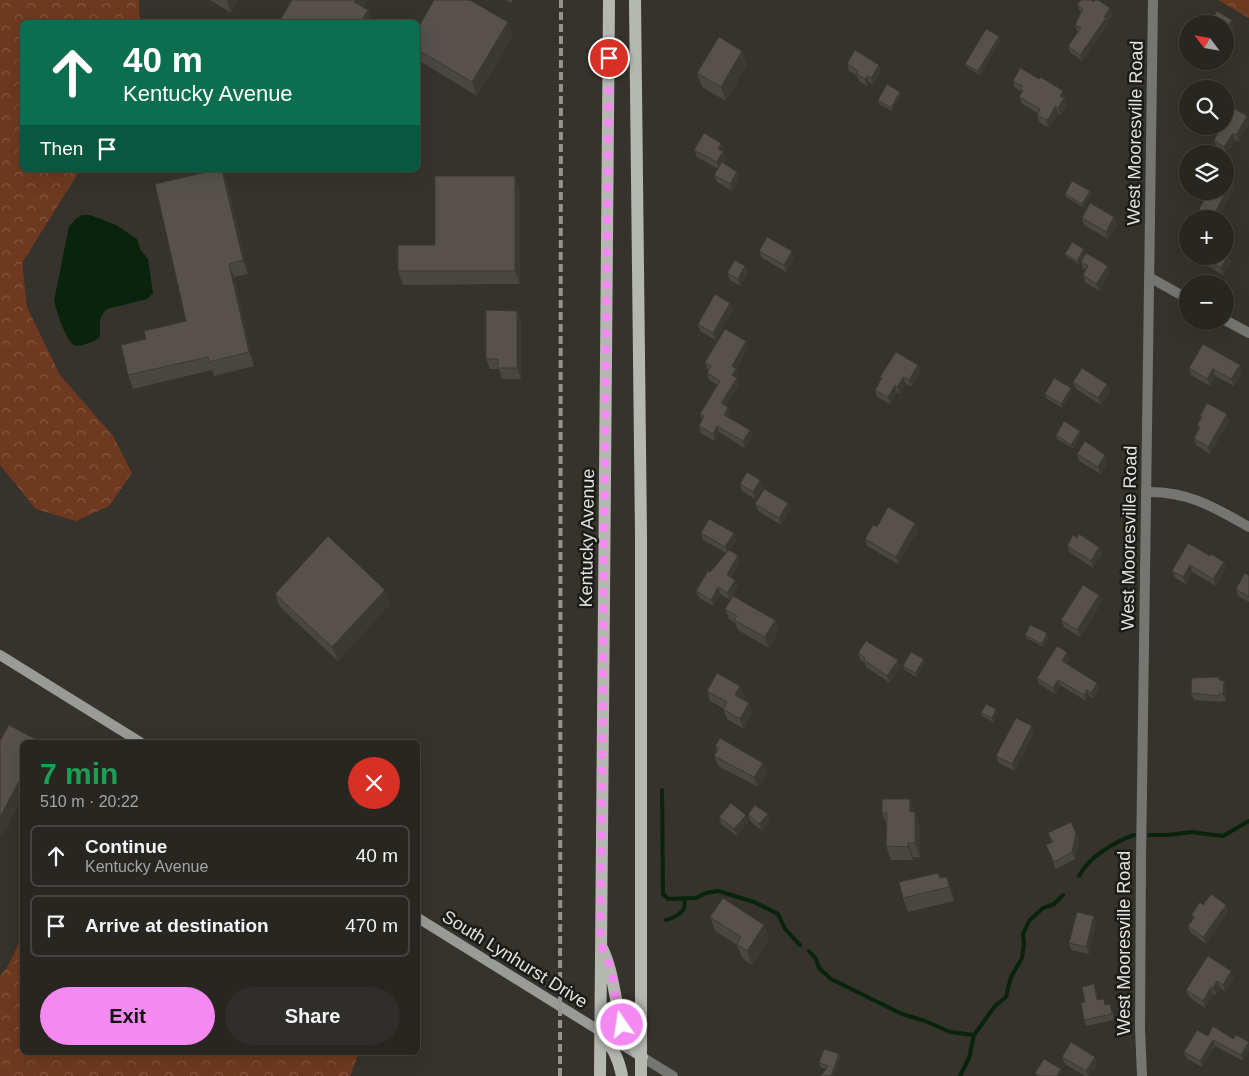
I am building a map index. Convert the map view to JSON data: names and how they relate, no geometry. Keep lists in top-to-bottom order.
{
  "streets": {
    "main road": ["Kentucky Avenue", "South Lynhurst Drive"],
    "street": ["West Mooresville Road"]
  },
  "crossings": [
    ["Kentucky Avenue", "South Lynhurst Drive"]
  ],
  "north": "top left",
  "page": {
    "map_buttons": ["+", "−"],
    "turn": ["40 m", "Kentucky Avenue"],
    "then": "Then",
    "heading": ["7 min", "510 m · 20:22"],
    "list": [
      {
        "name": "Continue",
        "note": "Kentucky Avenue",
        "value": "40 m"
      },
      {
        "name": "Arrive at destination",
        "value": "470 m"
      }
    ],
    "buttons": ["Exit", "Share"]
  }
}
